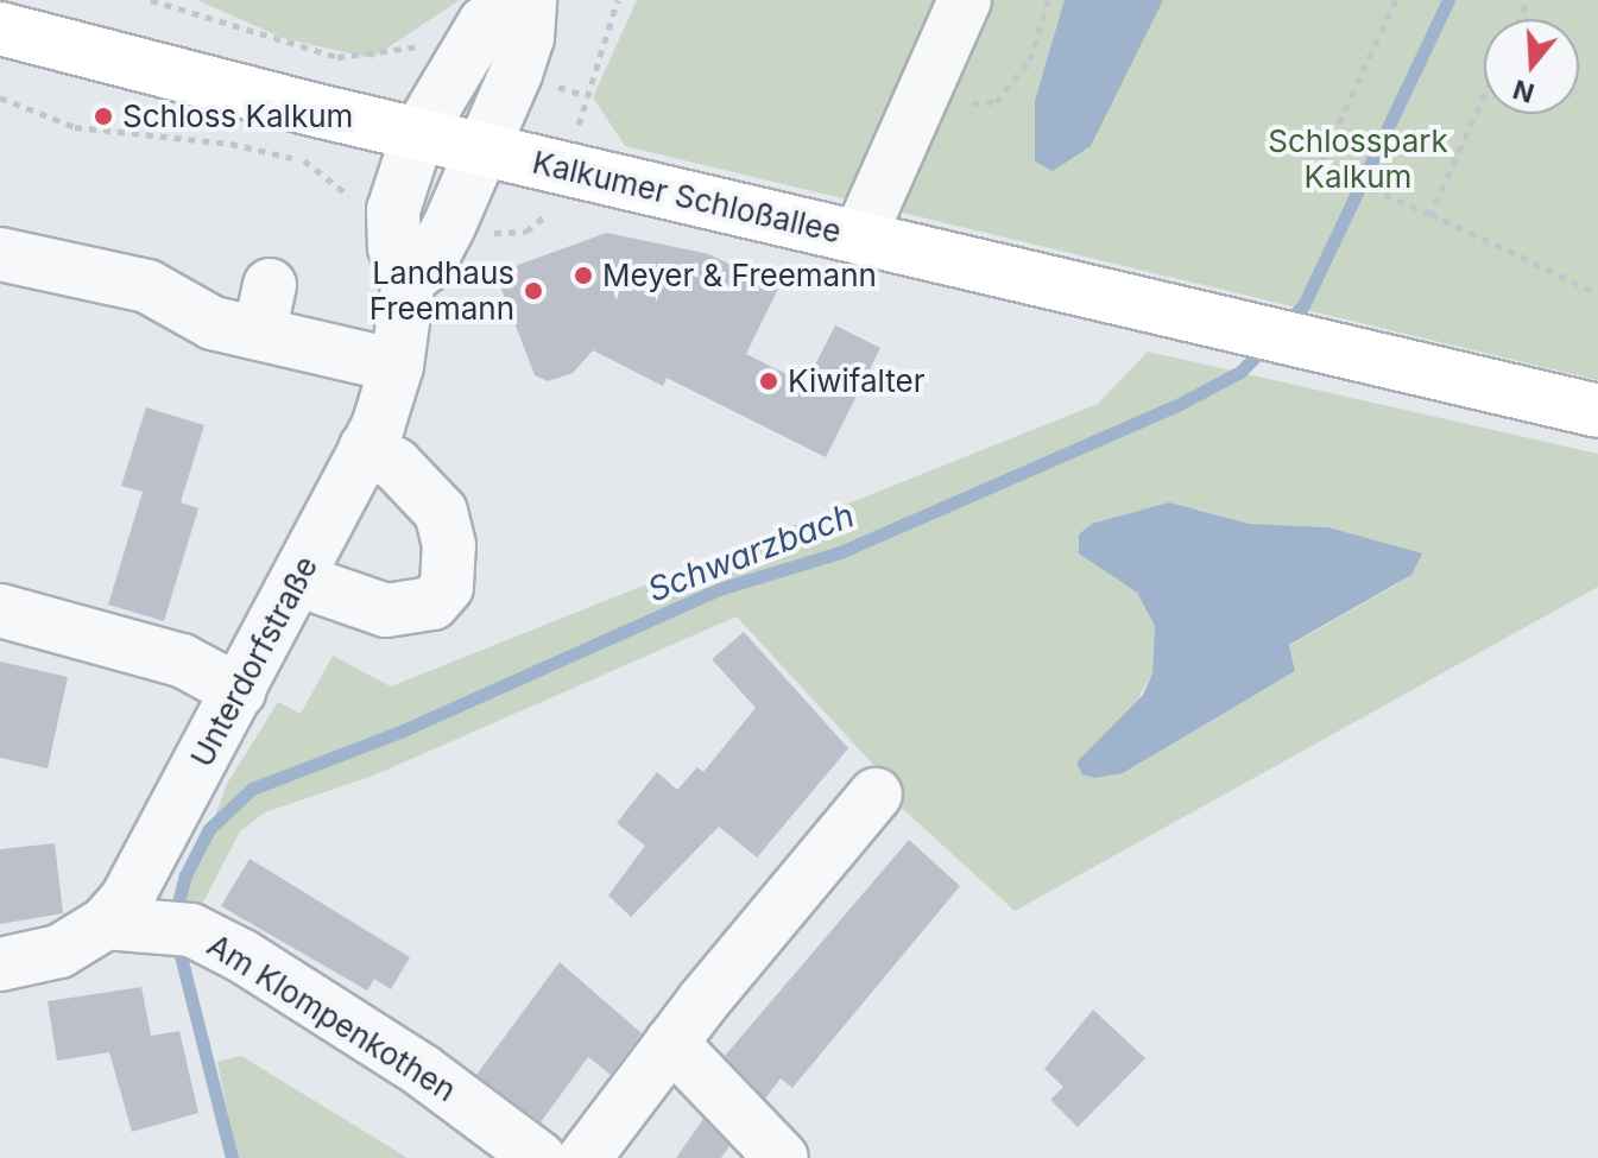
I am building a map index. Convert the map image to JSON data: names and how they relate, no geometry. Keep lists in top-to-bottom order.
{
  "streets": {
    "main road": ["Kalkumer Schloßallee"],
    "street": ["Unterdorfstraße", "Am Klompenkothen"]
  },
  "crossings": [
    ["Kalkumer Schloßallee", "Unterdorfstraße"],
    ["Unterdorfstraße", "Am Klompenkothen"]
  ],
  "water": ["Schwarzbach"],
  "parks": ["Schlosspark Kalkum"],
  "places": [
    "Schloss Kalkum",
    "Meyer & Freemann",
    "Landhaus Freemann",
    "Kiwifalter"
  ],
  "north": "bottom"
}
